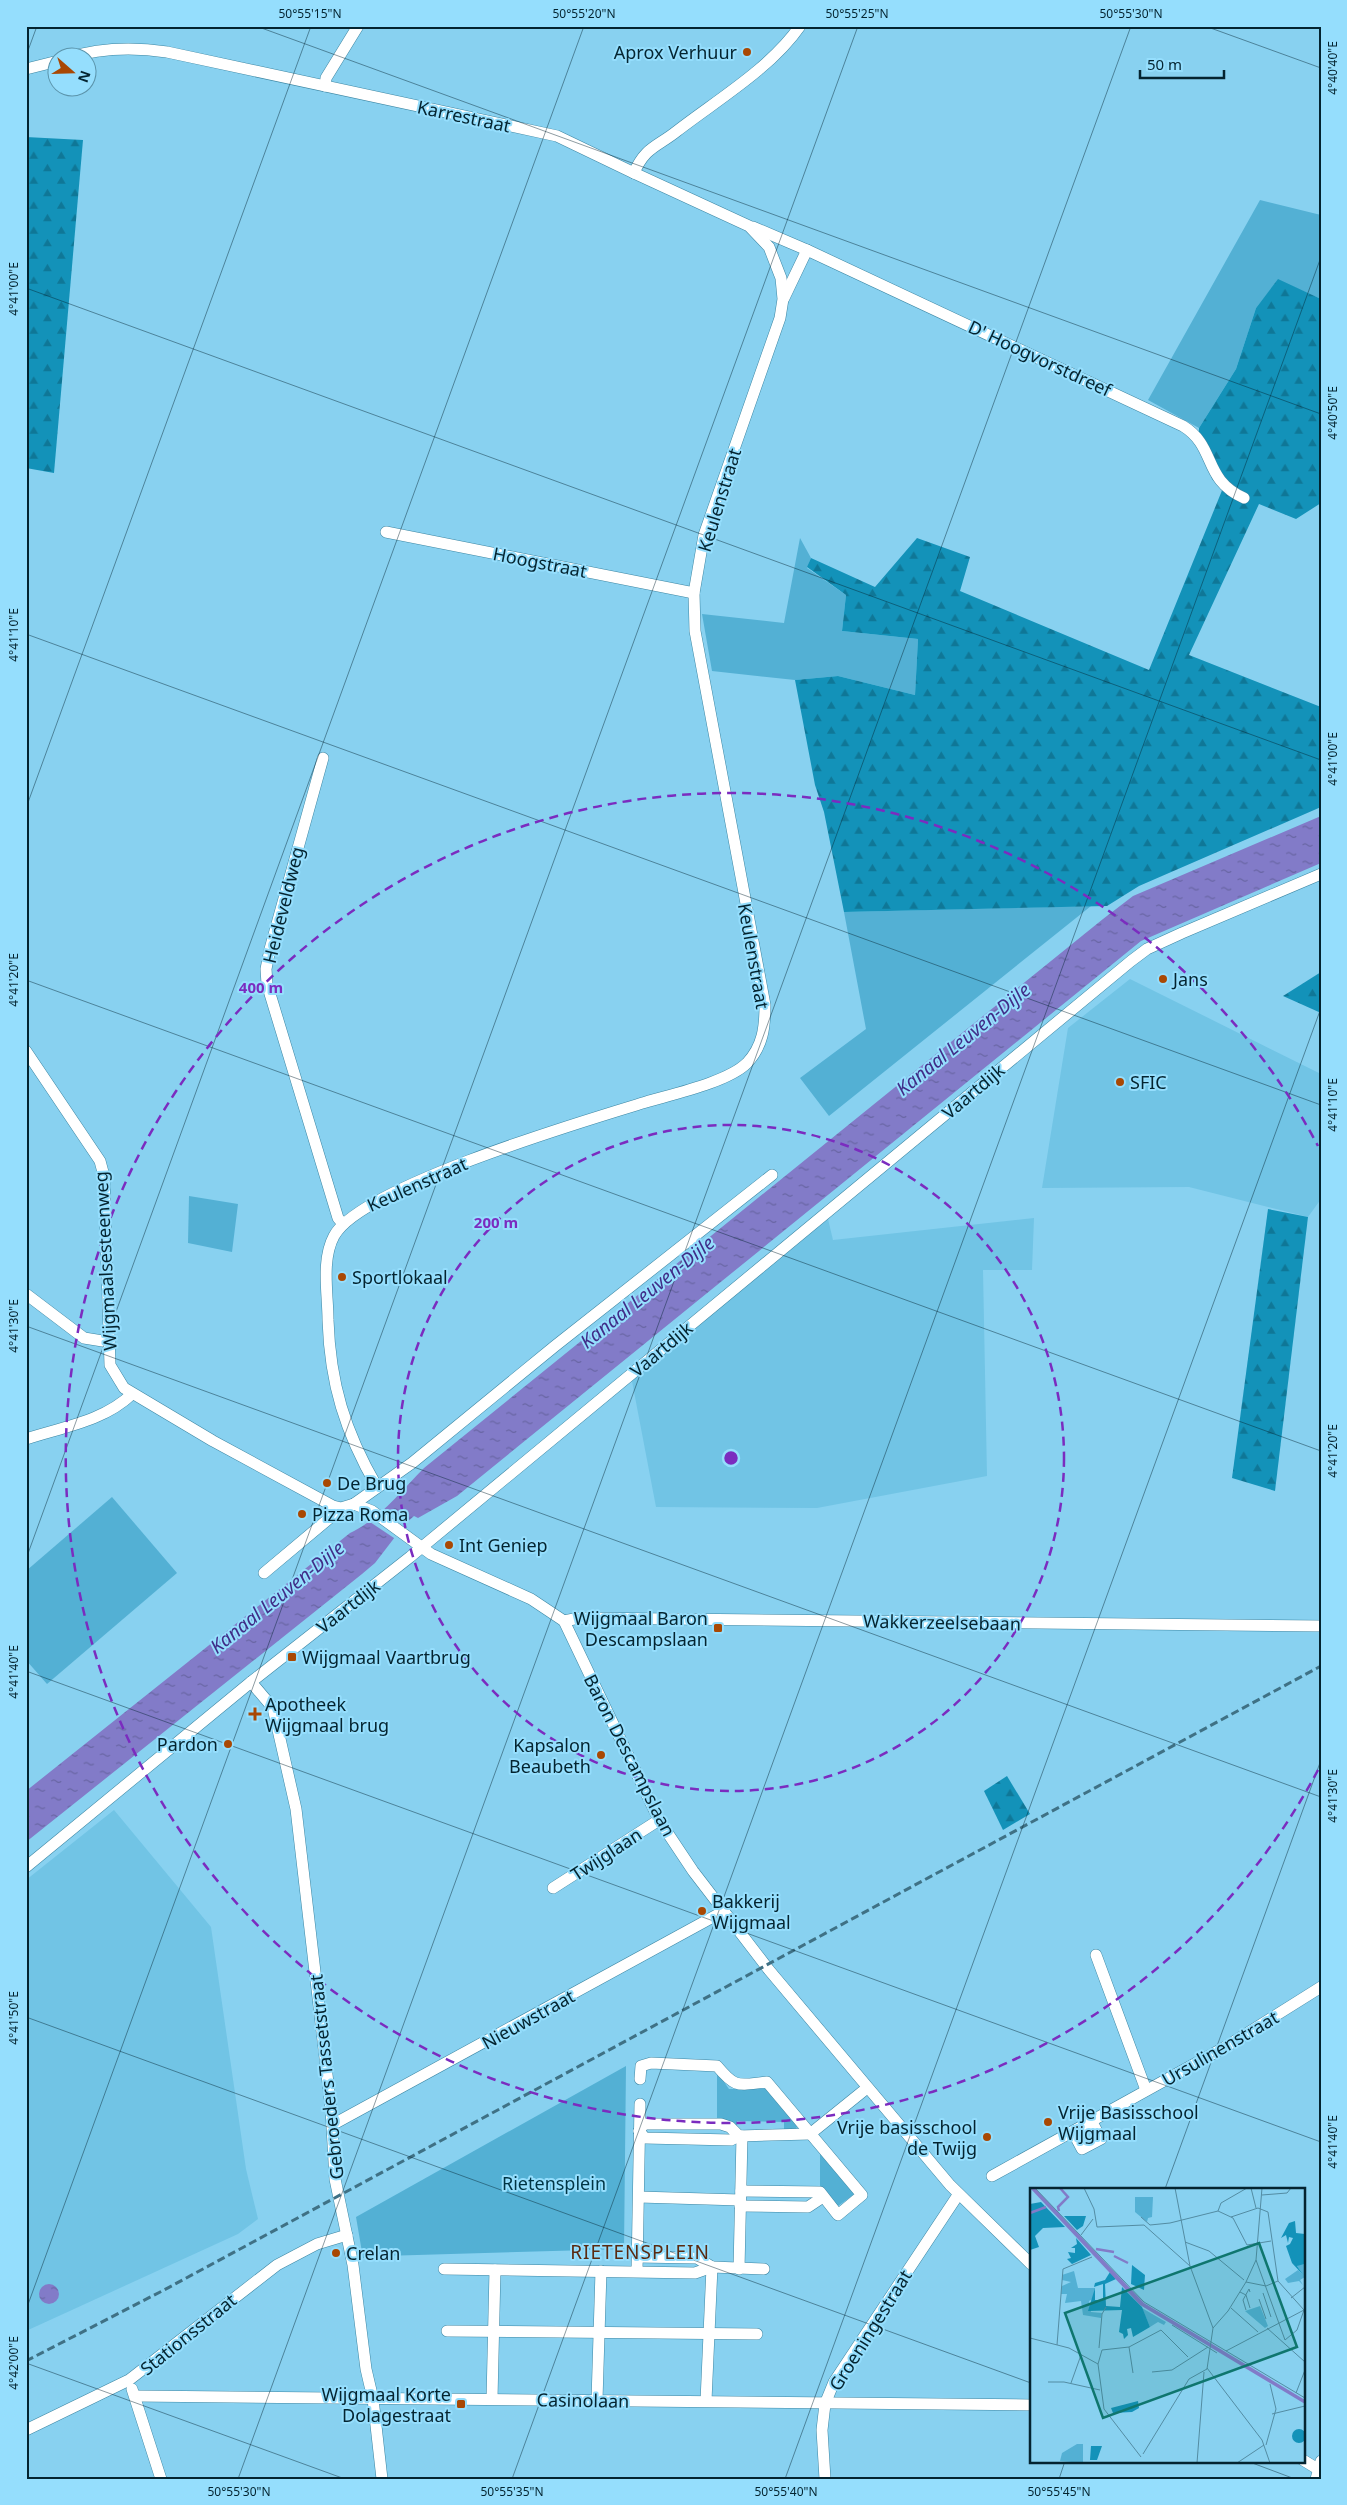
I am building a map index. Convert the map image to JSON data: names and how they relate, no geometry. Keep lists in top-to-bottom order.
{
  "streets": {
    "street": [
      "Karrestraat",
      "D' Hoogvorstdreef",
      "Keulenstraat",
      "Hoogstraat",
      "Heideveldweg",
      "Vaartdijk",
      "Wijgmaalsesteenweg",
      "Wakkerzeelsebaan",
      "Baron Descampslaan",
      "Twijglaan",
      "Nieuwstraat",
      "Ursulinenstraat",
      "Gebroeders Tassetstraat",
      "Groeningestraat",
      "Stationsstraat",
      "Casinolaan"
    ]
  },
  "crossings": [
    ["Karrestraat", "Keulenstraat"],
    ["D' Hoogvorstdreef", "Keulenstraat"],
    ["Keulenstraat", "Hoogstraat"],
    ["Keulenstraat", "Heideveldweg"],
    ["Vaartdijk", "Wijgmaalsesteenweg"],
    ["Vaartdijk", "Gebroeders Tassetstraat"],
    ["Wakkerzeelsebaan", "Baron Descampslaan"],
    ["Baron Descampslaan", "Twijglaan"],
    ["Baron Descampslaan", "Nieuwstraat"],
    ["Baron Descampslaan", "Groeningestraat"],
    ["Nieuwstraat", "Gebroeders Tassetstraat"],
    ["Gebroeders Tassetstraat", "Stationsstraat"],
    ["Gebroeders Tassetstraat", "Casinolaan"],
    ["Groeningestraat", "Casinolaan"]
  ],
  "districts": ["RIETENSPLEIN"],
  "water": ["Kanaal Leuven-Dijle"],
  "parks": ["Rietensplein"],
  "places": {
    "other": [
      "Aprox Verhuur",
      "Jans",
      "SFIC",
      "Sportlokaal",
      "De Brug",
      "Pizza Roma",
      "Int Geniep",
      "Pardon",
      "Kapsalon Beaubeth",
      "Bakkerij Wijgmaal",
      "Vrije Basisschool Wijgmaal",
      "Vrije basisschool de Twijg",
      "Crelan"
    ],
    "transit": ["Wijgmaal Baron Descampslaan", "Wijgmaal Vaartbrug", "Wijgmaal Korte Dolagestraat"],
    "health": ["Apotheek Wijgmaal brug"]
  },
  "scale_bar": "50 m",
  "north": "right",
  "coordinates": [
    "50°55'15\"N",
    "50°55'20\"N",
    "50°55'25\"N",
    "50°55'30\"N",
    "4°40'40\"E",
    "4°41'00\"E",
    "4°40'50\"E",
    "4°41'10\"E",
    "4°41'20\"E",
    "4°41'30\"E",
    "4°41'40\"E",
    "4°41'50\"E",
    "4°42'00\"E",
    "50°55'35\"N",
    "50°55'40\"N",
    "50°55'45\"N"
  ],
  "rings": ["400 m", "200 m"]
}
